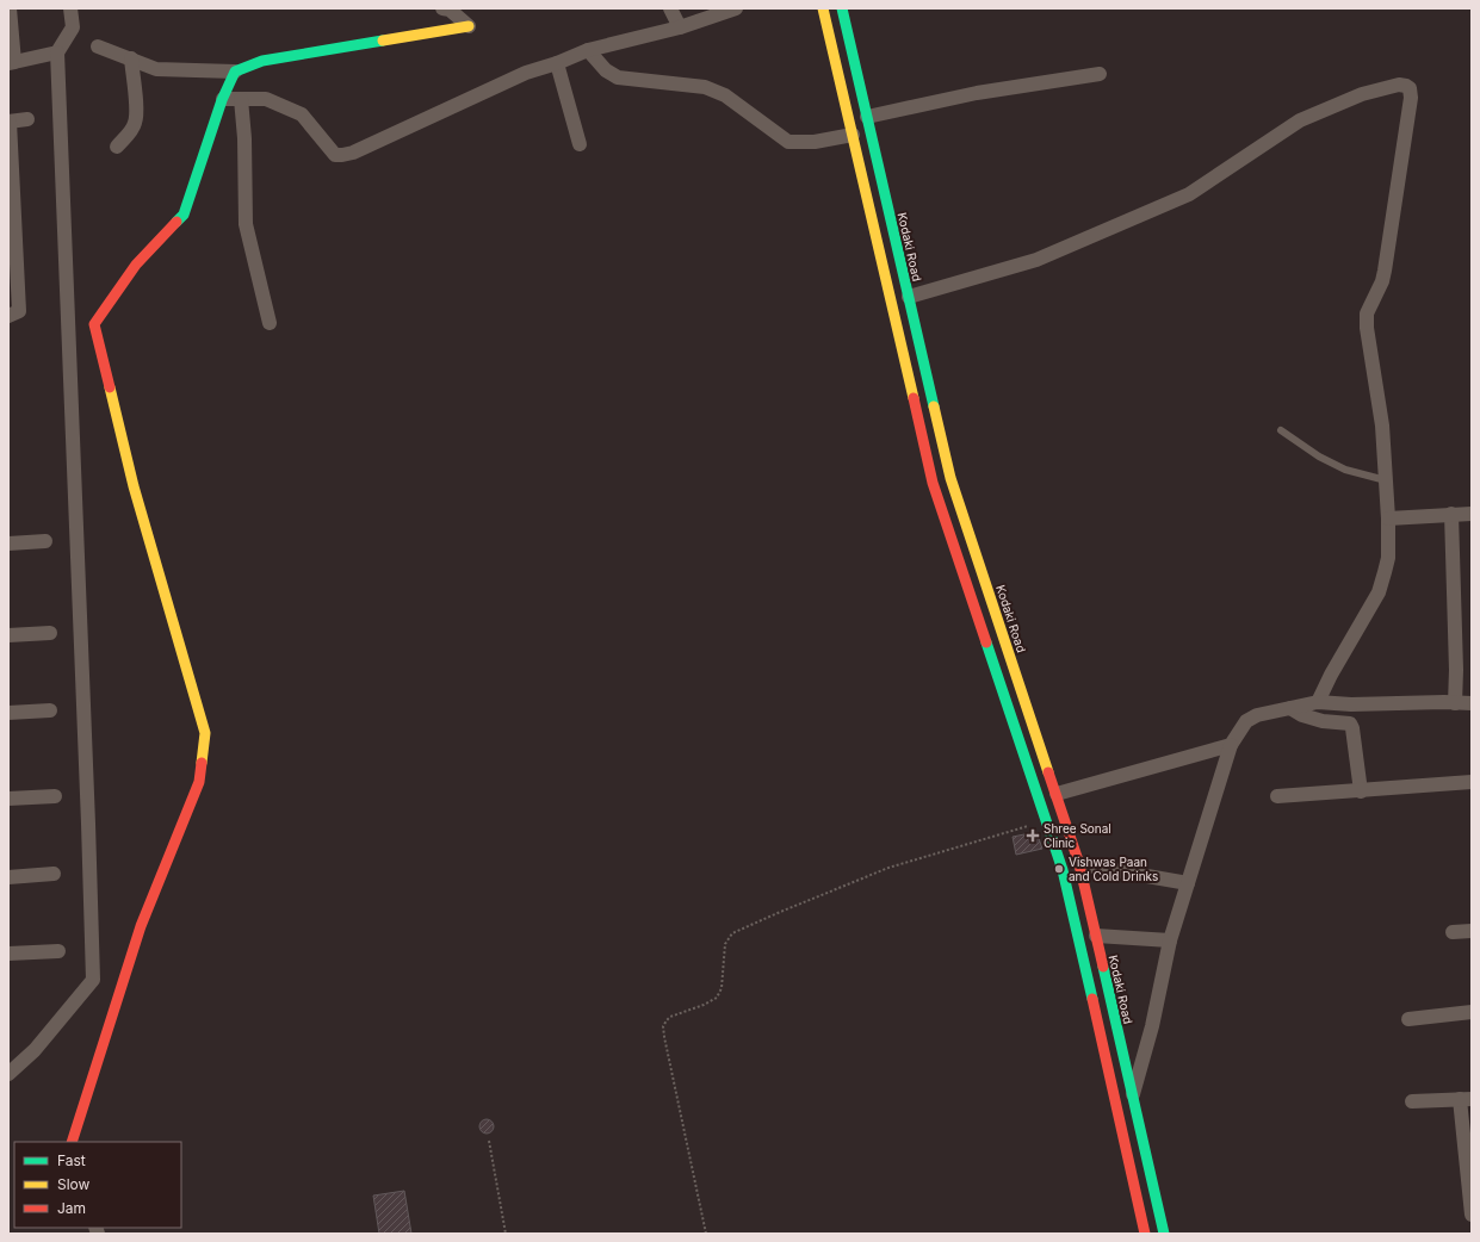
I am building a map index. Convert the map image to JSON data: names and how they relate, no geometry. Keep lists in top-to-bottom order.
{
  "streets": {
    "main road": ["Kodaki Road"]
  },
  "places": {
    "health": ["Shree Sonal Clinic"],
    "other": ["Vishwas Paan and Cold Drinks"]
  },
  "legend": ["Fast", "Slow", "Jam"]
}
